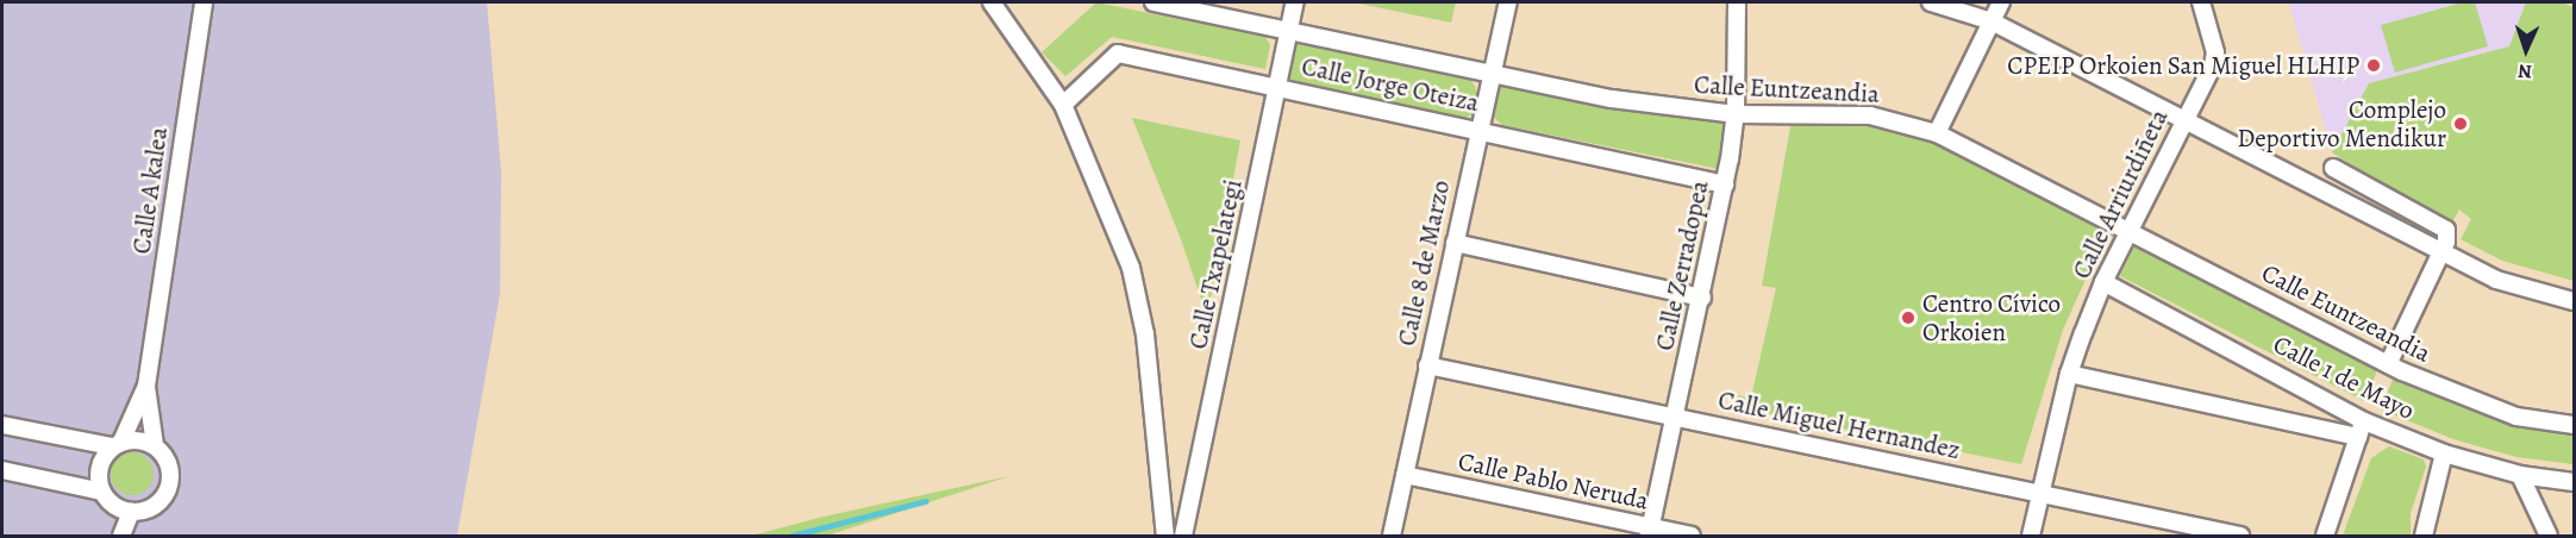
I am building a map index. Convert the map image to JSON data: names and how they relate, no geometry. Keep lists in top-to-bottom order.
{
  "streets": {
    "street": [
      "Calle Jorge Oteiza",
      "Calle Euntzeandia",
      "Calle A kalea",
      "Calle Arriurdiñeta",
      "Calle 8 de Marzo",
      "Calle Txapelategi",
      "Calle Zerradopea",
      "Calle 1 de Mayo",
      "Calle Miguel Hernandez",
      "Calle Pablo Neruda"
    ]
  },
  "crossings": [
    ["Calle Jorge Oteiza", "Calle 8 de Marzo"],
    ["Calle Jorge Oteiza", "Calle Txapelategi"],
    ["Calle Jorge Oteiza", "Calle Zerradopea"],
    ["Calle Euntzeandia", "Calle Arriurdiñeta"],
    ["Calle Euntzeandia", "Calle 8 de Marzo"],
    ["Calle Euntzeandia", "Calle Txapelategi"],
    ["Calle Euntzeandia", "Calle Zerradopea"],
    ["Calle Arriurdiñeta", "Calle 1 de Mayo"],
    ["Calle Arriurdiñeta", "Calle Miguel Hernandez"],
    ["Calle 8 de Marzo", "Calle Miguel Hernandez"],
    ["Calle 8 de Marzo", "Calle Pablo Neruda"],
    ["Calle Zerradopea", "Calle Miguel Hernandez"],
    ["Calle Zerradopea", "Calle Pablo Neruda"]
  ],
  "places": ["CPEIP Orkoien San Miguel HLHIP", "Complejo Deportivo Mendikur", "Centro Cívico Orkoien"],
  "north": "bottom"
}
